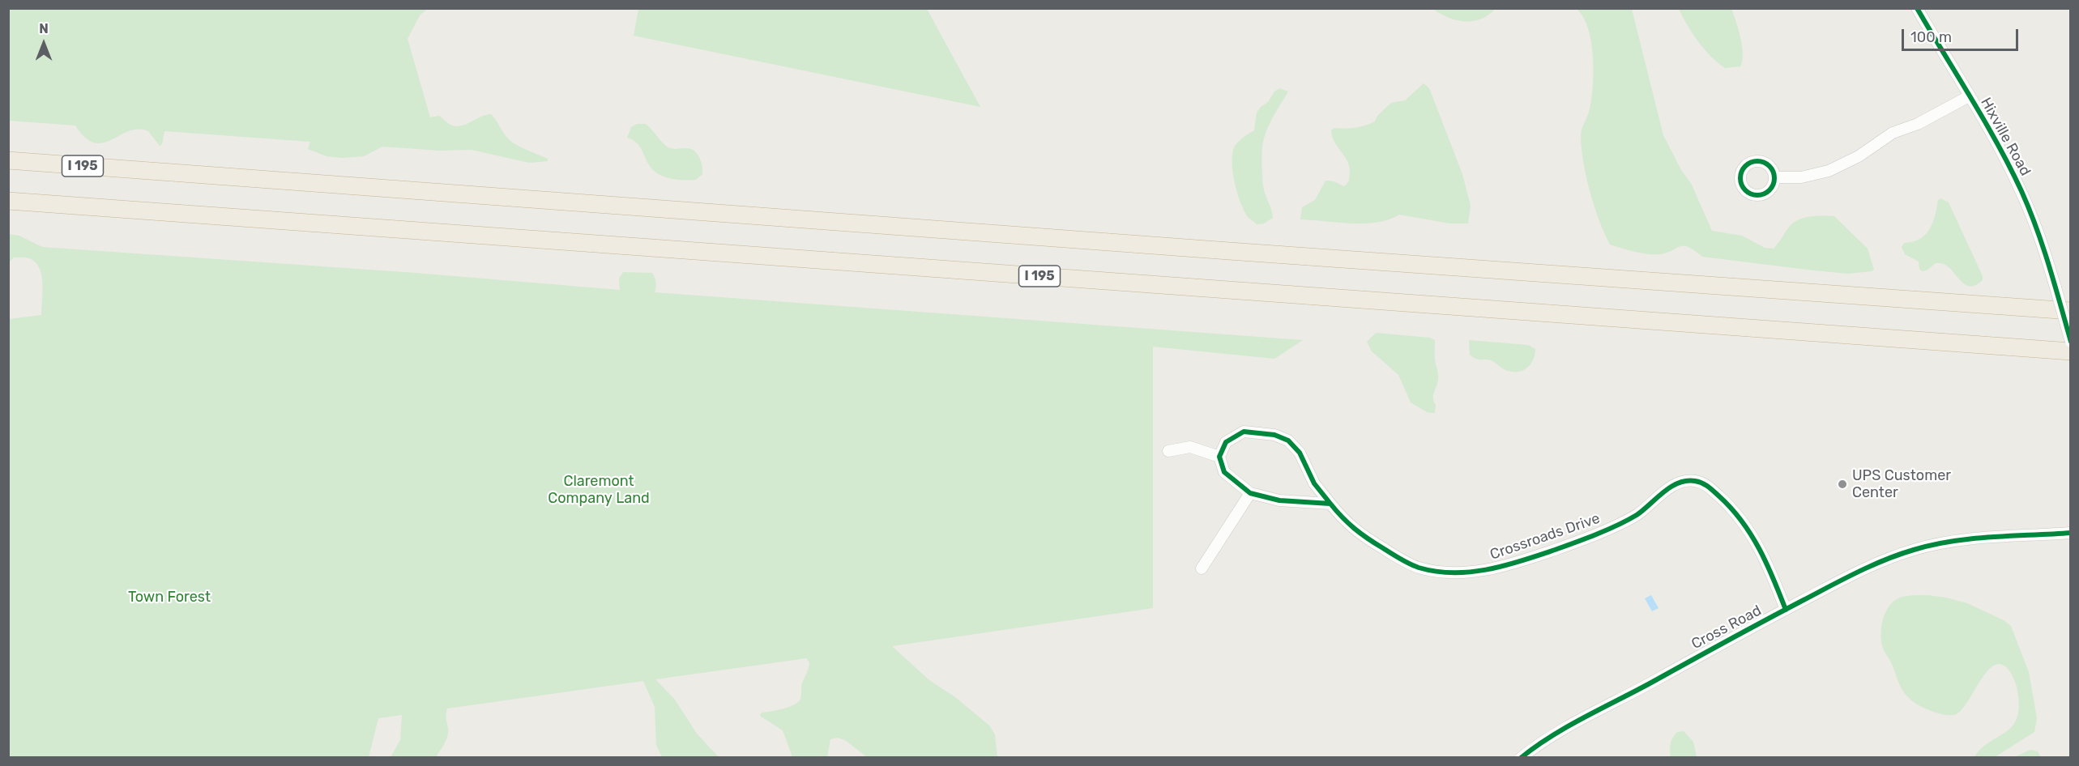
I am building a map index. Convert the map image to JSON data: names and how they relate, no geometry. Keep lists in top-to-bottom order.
{
  "streets": {
    "highway": ["I 195"],
    "street": ["Hixville Road", "Crossroads Drive", "Cross Road"]
  },
  "crossings": [
    ["Crossroads Drive", "Cross Road"]
  ],
  "parks": ["Claremont Company Land", "Town Forest"],
  "places": ["UPS Customer Center"],
  "scale_bar": "100 m",
  "north": "top"
}
